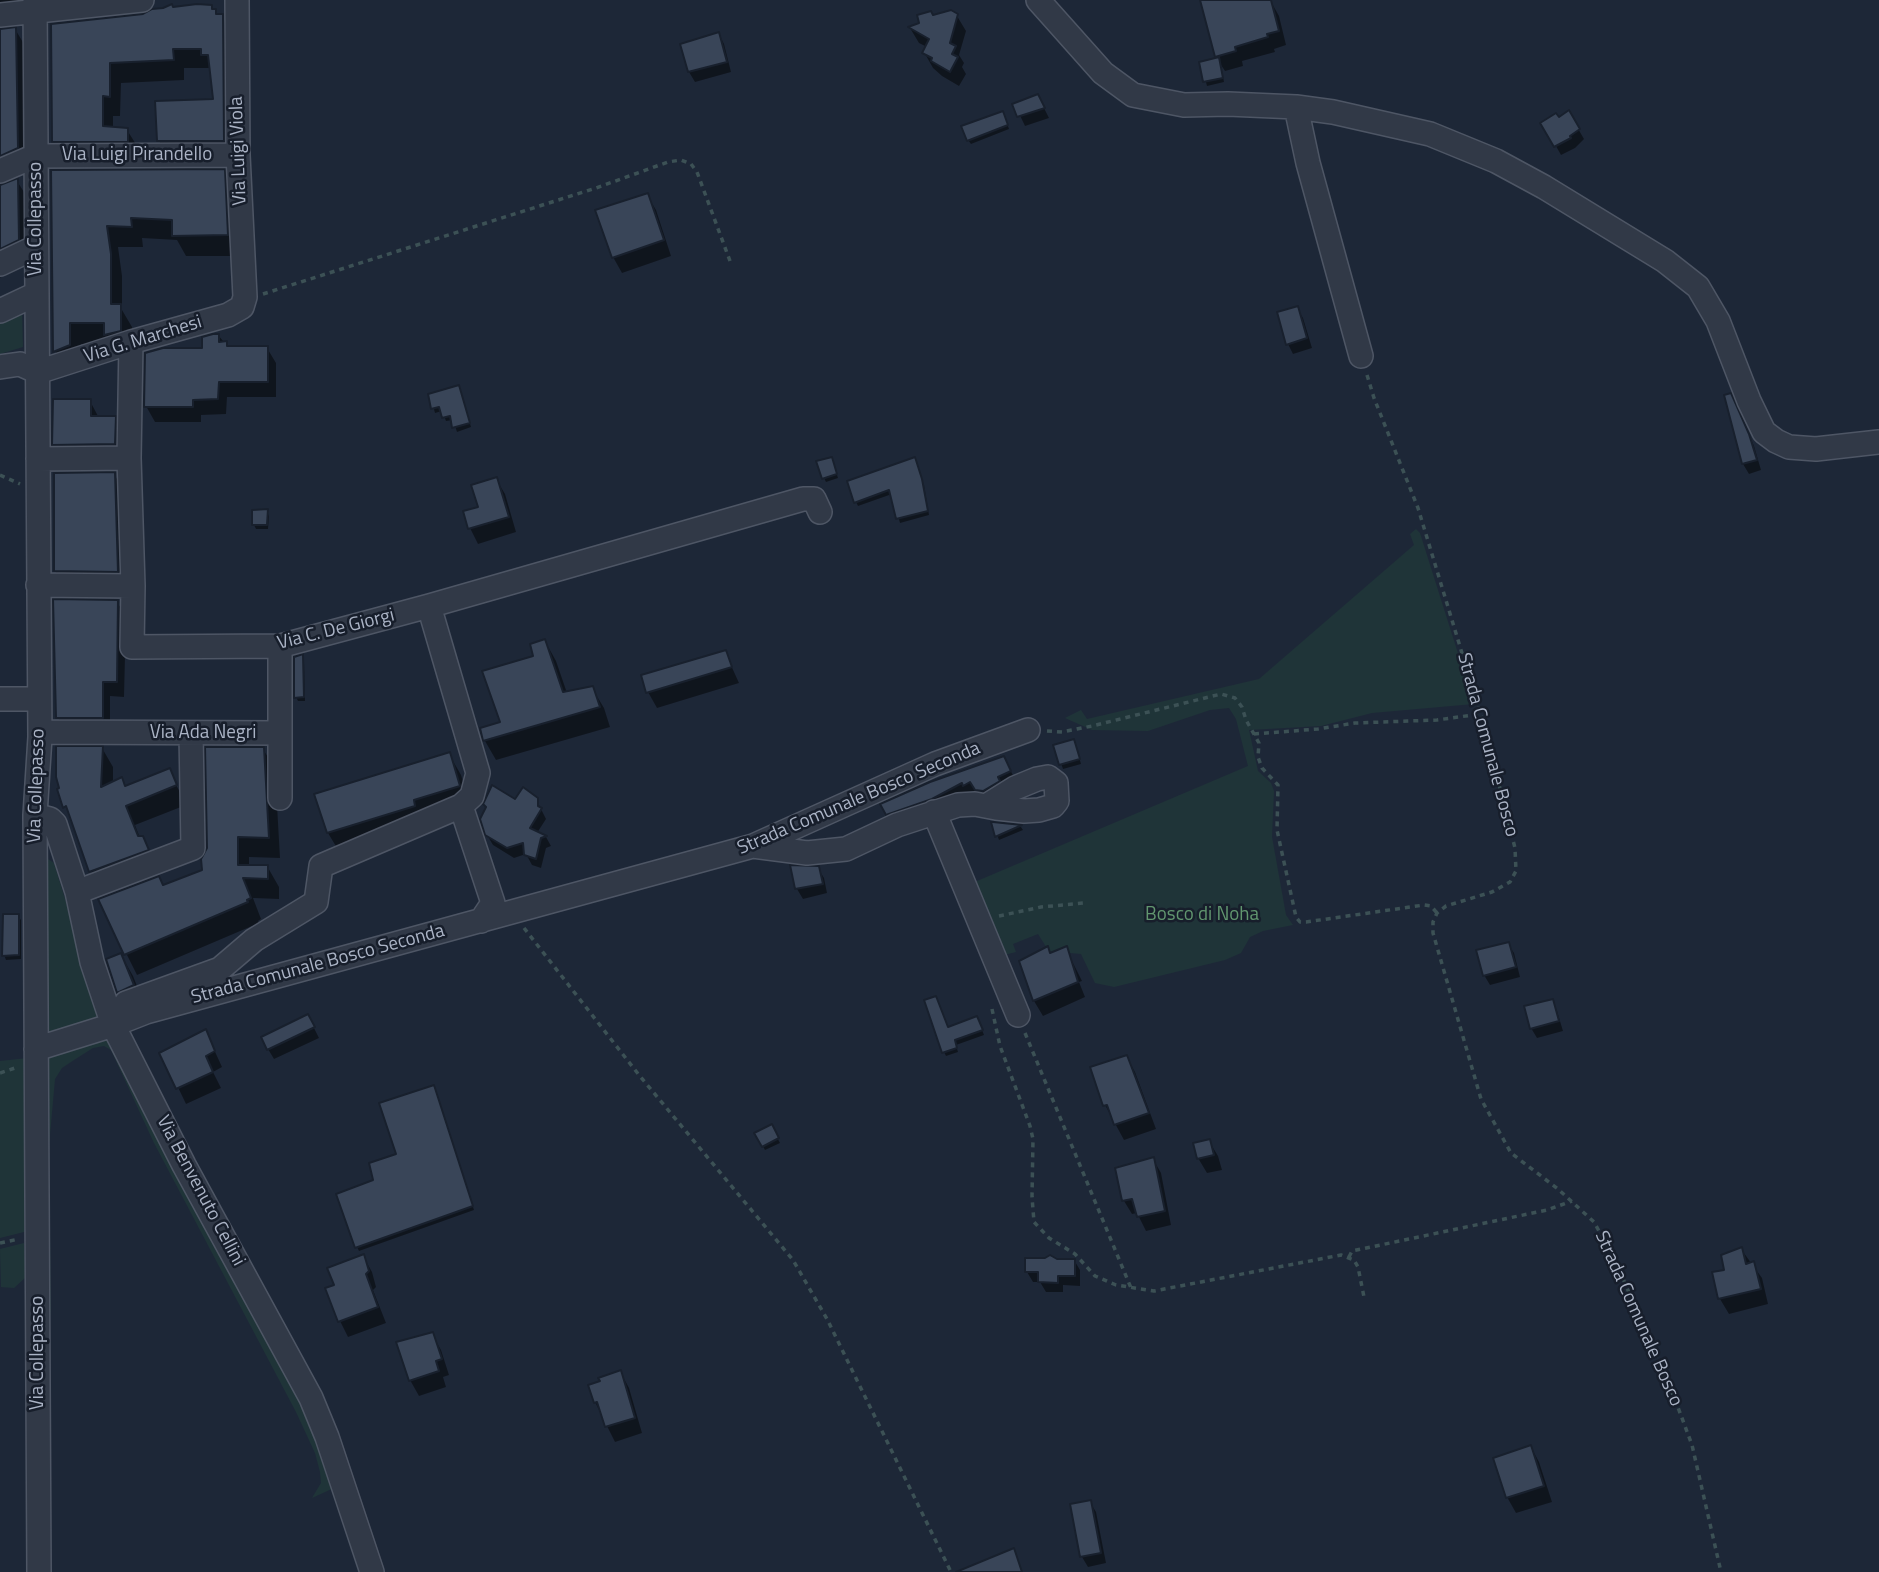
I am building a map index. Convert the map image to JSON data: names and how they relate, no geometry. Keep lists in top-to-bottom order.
{
  "streets": {
    "street": [
      "Via Luigi Viola",
      "Via Luigi Pirandello",
      "Via Collepasso",
      "Via G. Marchesi",
      "Via C. De Giorgi",
      "Via Ada Negri",
      "Strada Comunale Bosco Seconda",
      "Via Benvenuto Cellini"
    ],
    "path": ["Strada Comunale Bosco"]
  },
  "crossings": [
    ["Via Luigi Viola", "Via Luigi Pirandello"],
    ["Via Luigi Viola", "Via G. Marchesi"],
    ["Via Luigi Pirandello", "Via Collepasso"],
    ["Via Collepasso", "Via G. Marchesi"],
    ["Via Collepasso", "Via Ada Negri"],
    ["Via Collepasso", "Strada Comunale Bosco Seconda"],
    ["Via Collepasso", "Via Benvenuto Cellini"],
    ["Via G. Marchesi", "Via C. De Giorgi"],
    ["Via C. De Giorgi", "Via Ada Negri"],
    ["Strada Comunale Bosco Seconda", "Via Benvenuto Cellini"]
  ],
  "parks": ["Bosco di Noha"]
}
